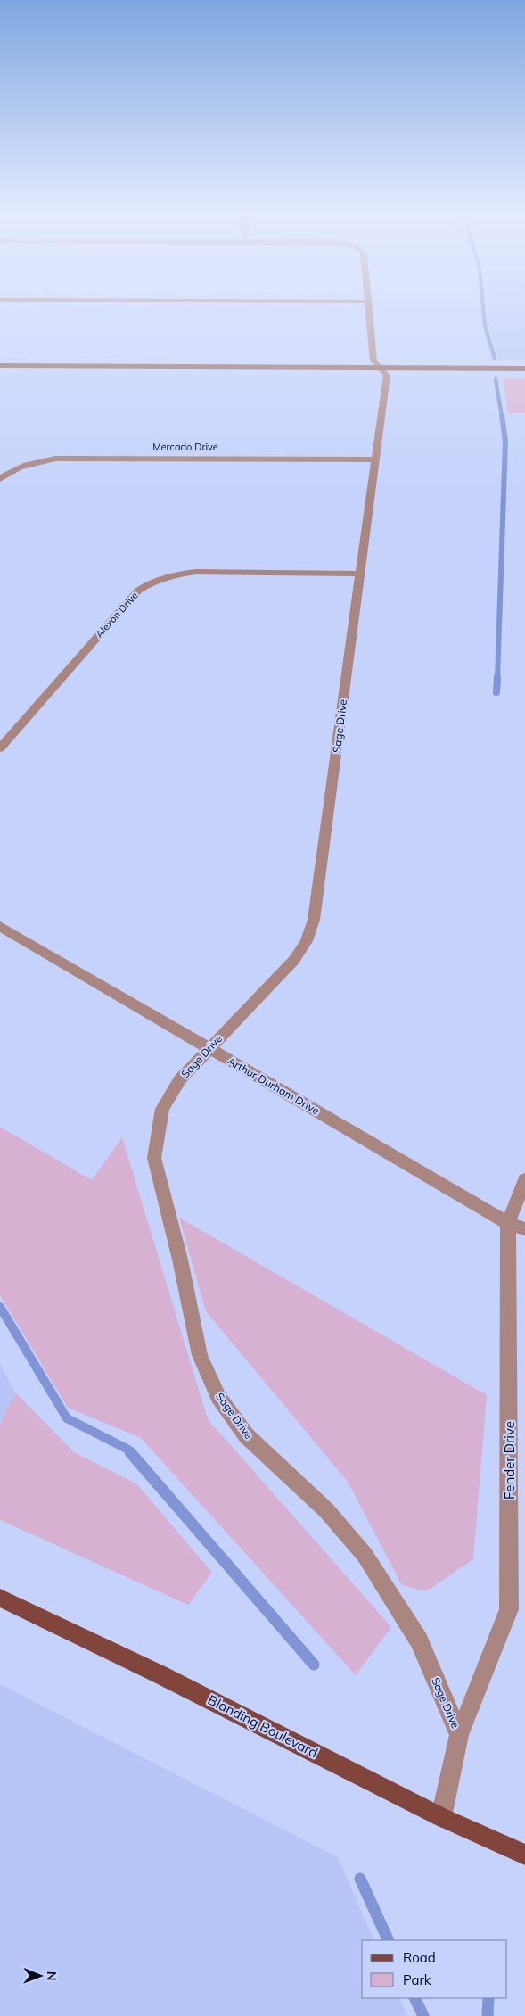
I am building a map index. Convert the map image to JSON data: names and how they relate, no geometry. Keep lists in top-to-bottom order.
{
  "streets": {
    "main road": ["Blanding Boulevard"],
    "street": [
      "Mercado Drive",
      "Alexon Drive",
      "Sage Drive",
      "Arthur Durham Drive",
      "Fender Drive"
    ]
  },
  "crossings": [
    ["Mercado Drive", "Sage Drive"],
    ["Alexon Drive", "Sage Drive"],
    ["Sage Drive", "Arthur Durham Drive"],
    ["Sage Drive", "Fender Drive"],
    ["Sage Drive", "Blanding Boulevard"],
    ["Arthur Durham Drive", "Fender Drive"]
  ],
  "legend": ["Road", "Park"],
  "north": "right"
}
